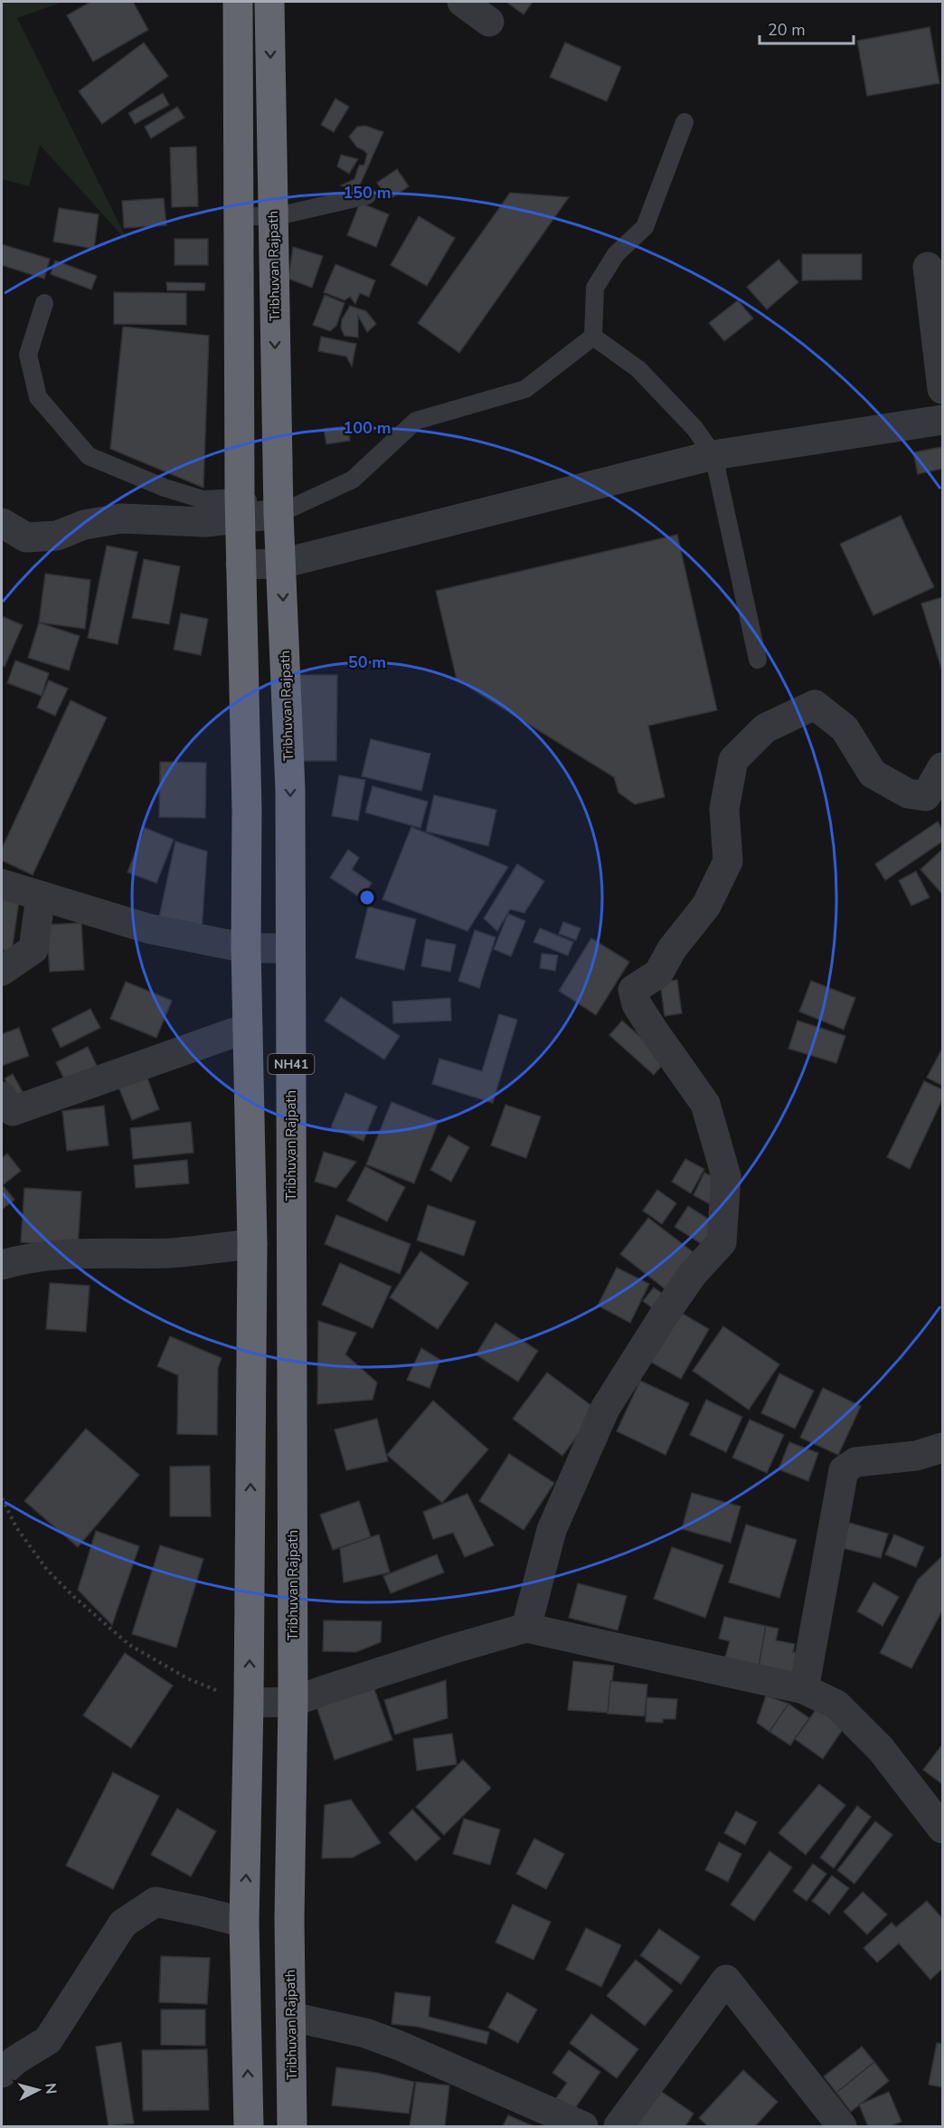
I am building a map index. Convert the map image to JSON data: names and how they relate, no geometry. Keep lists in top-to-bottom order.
{
  "streets": {
    "highway": ["Tribhuvan Rajpath", "NH41"]
  },
  "scale_bar": "20 m",
  "north": "right",
  "rings": ["150 m", "100 m", "50 m"]
}
